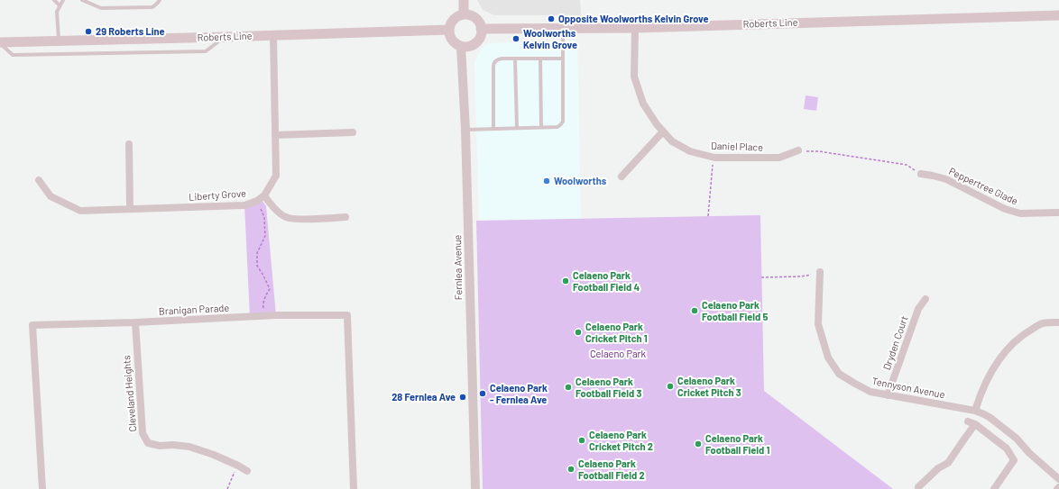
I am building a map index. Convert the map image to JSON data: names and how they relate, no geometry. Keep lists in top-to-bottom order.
{
  "streets": {
    "main road": ["Roberts Line"],
    "street": [
      "Daniel Place",
      "Peppertree Glade",
      "Liberty Grove",
      "Fernlea Avenue",
      "Branigan Parade",
      "Dryden Court",
      "Tennyson Avenue",
      "Cleveland Heights"
    ]
  },
  "crossings": [
    ["Roberts Line", "Daniel Place"],
    ["Roberts Line", "Liberty Grove"],
    ["Roberts Line", "Fernlea Avenue"],
    ["Branigan Parade", "Cleveland Heights"],
    ["Dryden Court", "Tennyson Avenue"]
  ],
  "parks": ["Celaeno Park"],
  "places": [
    "Opposite Woolworths Kelvin Grove",
    "29 Roberts Line",
    "Woolworths Kelvin Grove",
    "Woolworths",
    "Celaeno Park Football Field 4",
    "Celaeno Park Football Field 5",
    "Celaeno Park Cricket Pitch 1",
    "Celaeno Park Cricket Pitch 3",
    "Celaeno Park Football Field 3",
    "Celaeno Park - Fernlea Ave",
    "28 Fernlea Ave",
    "Celaeno Park Cricket Pitch 2",
    "Celaeno Park Football Field 1",
    "Celaeno Park Football Field 2"
  ]
}
